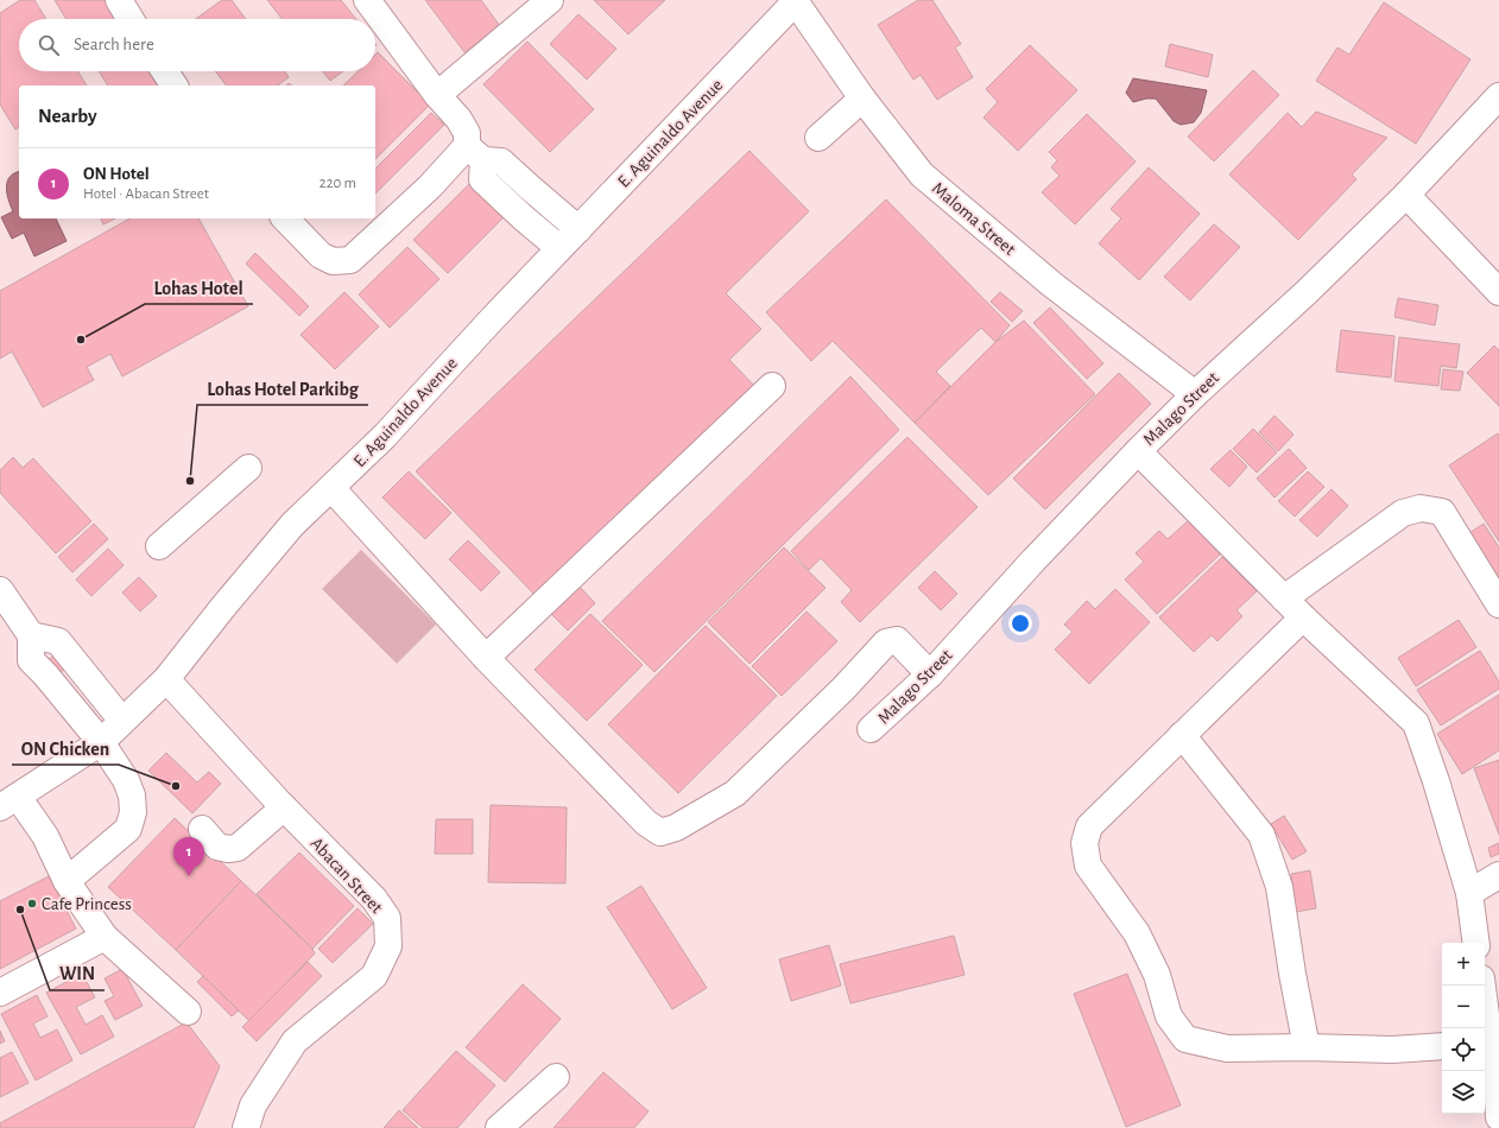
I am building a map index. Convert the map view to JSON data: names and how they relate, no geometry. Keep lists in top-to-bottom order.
{
  "streets": {
    "street": [
      "E. Aguinaldo Avenue",
      "Maloma Street",
      "Malago Street",
      "Abacan Street"
    ]
  },
  "crossings": [
    ["E. Aguinaldo Avenue", "Maloma Street"],
    ["E. Aguinaldo Avenue", "Abacan Street"],
    ["Maloma Street", "Malago Street"]
  ],
  "places": [
    "Lohas Hotel",
    "Lohas Hotel Parkibg",
    "ON Chicken",
    "Cafe Princess",
    "WIN"
  ],
  "page": {
    "search": "Search here",
    "heading": "Nearby",
    "list": [
      {
        "mark": "1",
        "name": "ON Hotel",
        "note": "Hotel · Abacan Street",
        "value": "220 m"
      }
    ],
    "pins": "1",
    "map_buttons": ["+", "−"]
  }
}
